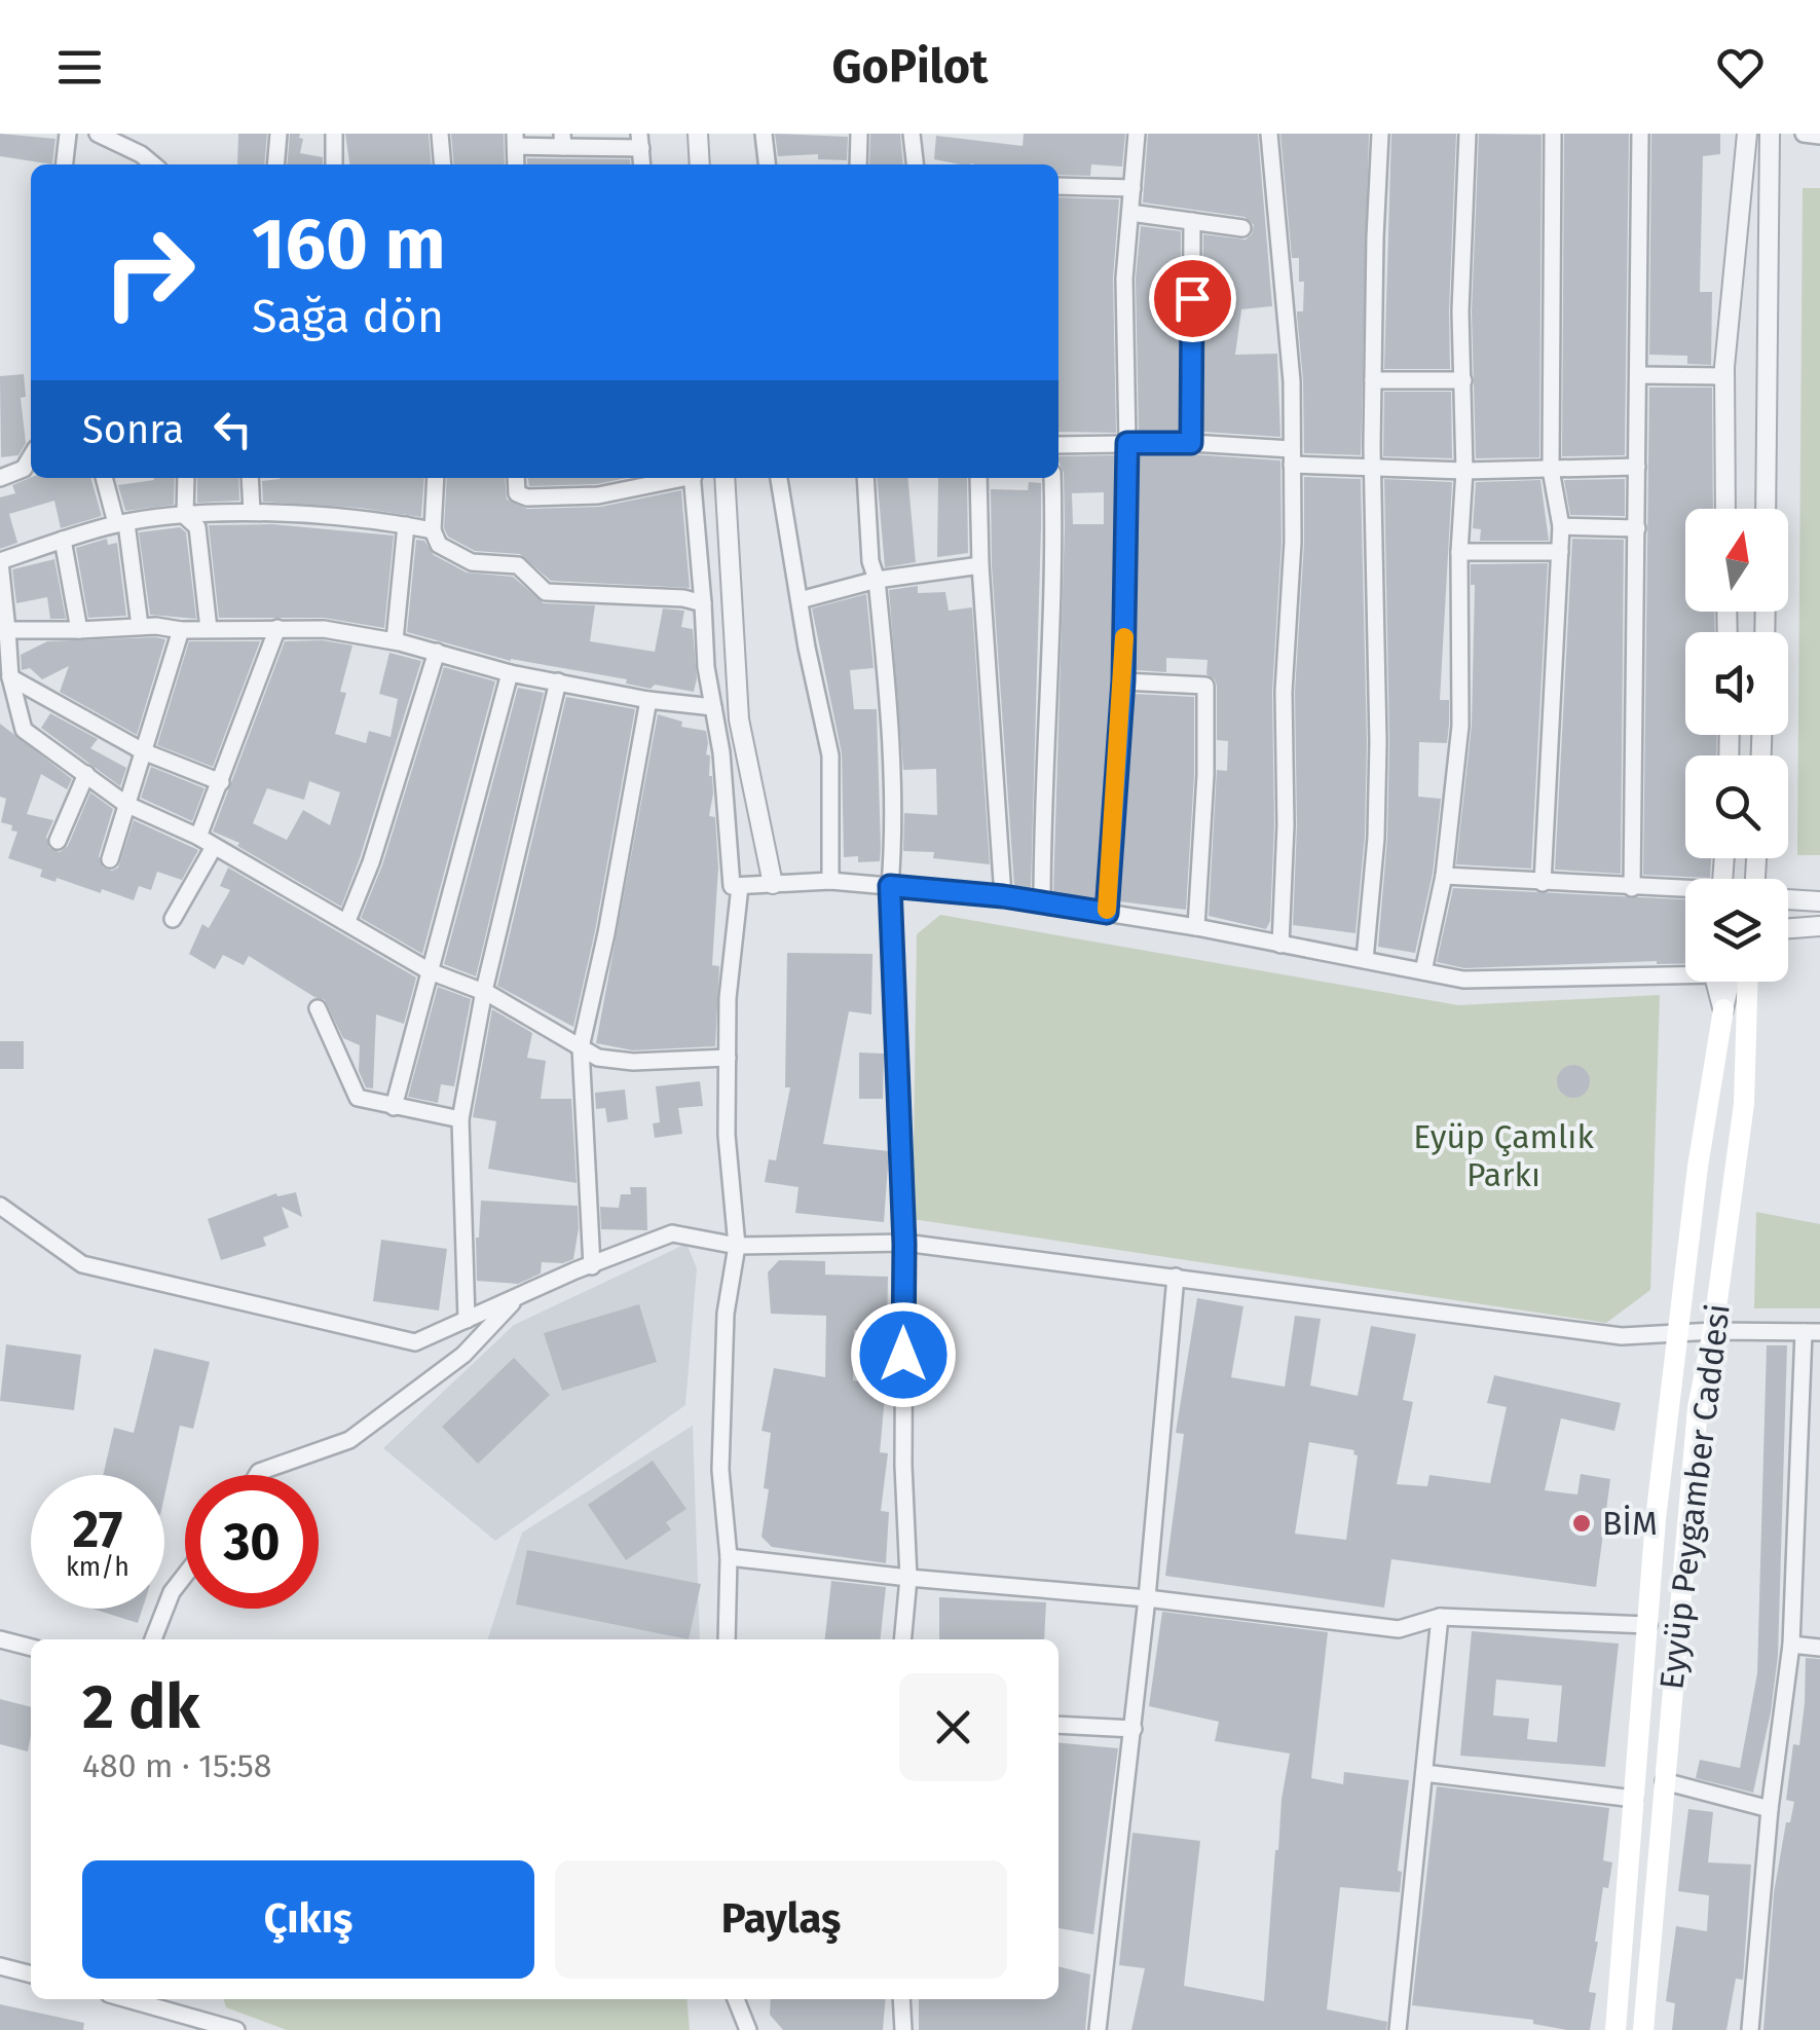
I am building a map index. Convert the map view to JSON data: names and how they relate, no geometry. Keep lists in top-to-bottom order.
{
  "streets": {
    "main road": ["Eyyüp Peygamber Caddesi"]
  },
  "parks": ["Eyüp Çamlık Parkı"],
  "places": ["BİM"],
  "north": "top",
  "page": {
    "header": "GoPilot",
    "turn": ["160 m", "Sağa dön"],
    "then": "Sonra",
    "speed": "27 km/h",
    "limit": "30",
    "heading": ["2 dk", "480 m · 15:58"],
    "buttons": ["Çıkış", "Paylaş"]
  }
}
